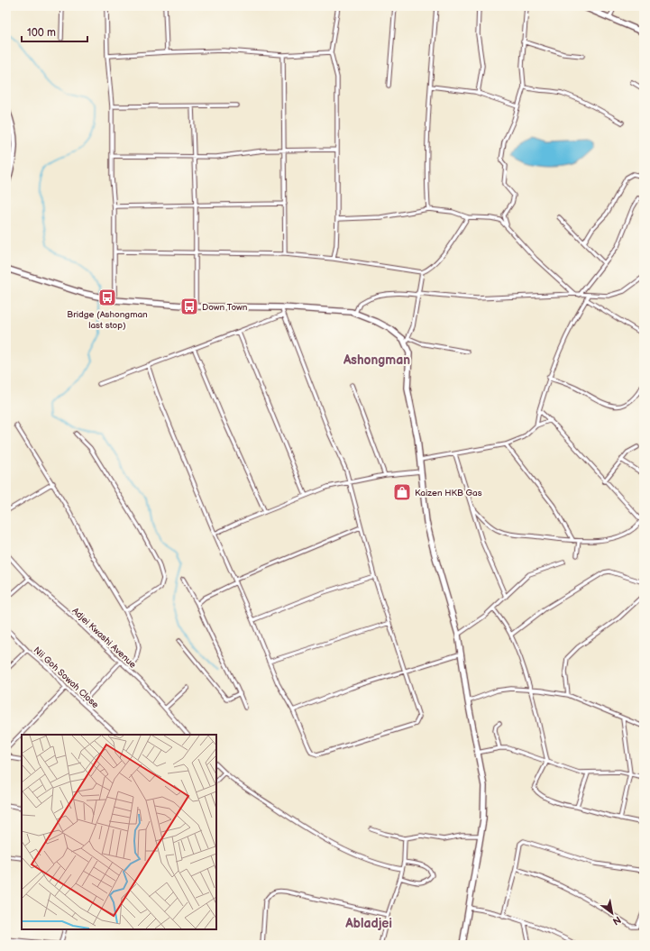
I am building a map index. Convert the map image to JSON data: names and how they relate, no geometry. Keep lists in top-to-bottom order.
{
  "streets": {
    "street": ["Adjei Kwashi Avenue", "Nii Goh Sowah Close"]
  },
  "districts": ["Ashongman", "Abladjei"],
  "places": {
    "bus stop": ["Bridge (Ashongman last stop)", "Down Town"],
    "shop": ["Kaizen HKB Gas"]
  },
  "scale_bar": "100 m",
  "north": "bottom right"
}
